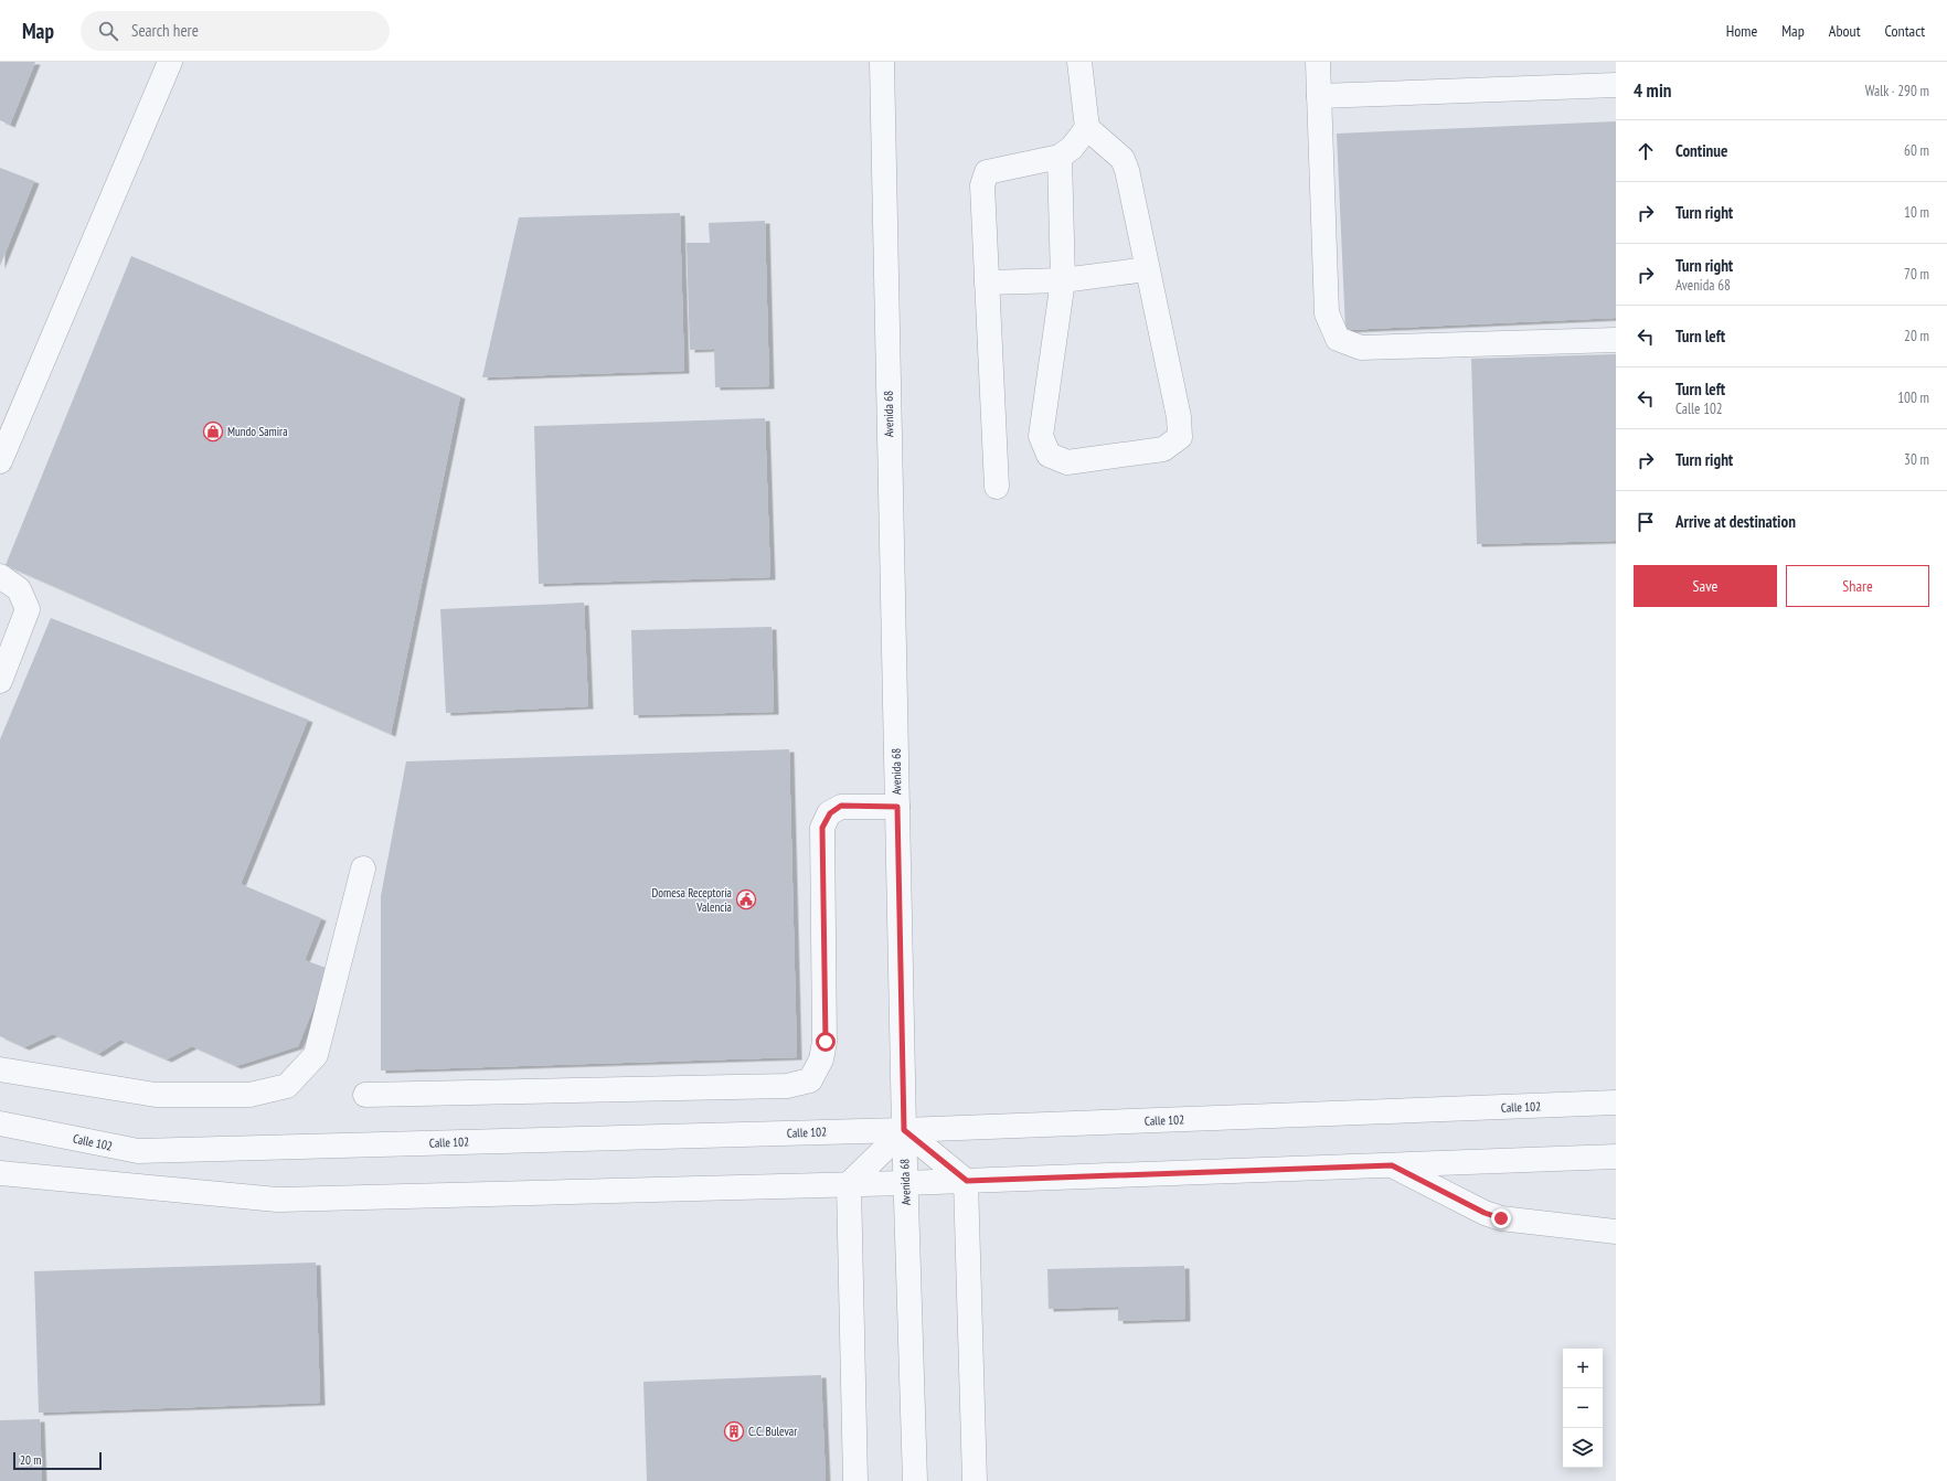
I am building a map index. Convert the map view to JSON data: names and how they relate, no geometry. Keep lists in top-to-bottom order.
{
  "streets": {
    "street": ["Avenida 68", "Calle 102"]
  },
  "crossings": [
    ["Avenida 68", "Calle 102"]
  ],
  "places": {
    "shop": ["Mundo Samira"],
    "public building": ["Domesa Receptoría Valencia"],
    "building": ["C.C. Bulevar"]
  },
  "scale_bar": "20 m",
  "page": {
    "header": "Map",
    "search": "Search here",
    "nav": [
      "Home",
      "Map",
      "About",
      "Contact"
    ],
    "heading": ["4 min", "Walk · 290 m"],
    "list": [
      ["Continue", "60 m"],
      ["Turn right", "10 m"],
      ["Turn right", "Avenida 68", "70 m"],
      ["Turn left", "20 m"],
      ["Turn left", "Calle 102", "100 m"],
      ["Turn right", "30 m"],
      "Arrive at destination"
    ],
    "buttons": ["Save", "Share"],
    "map_buttons": ["+", "−"],
    "scale": "20 m"
  }
}
